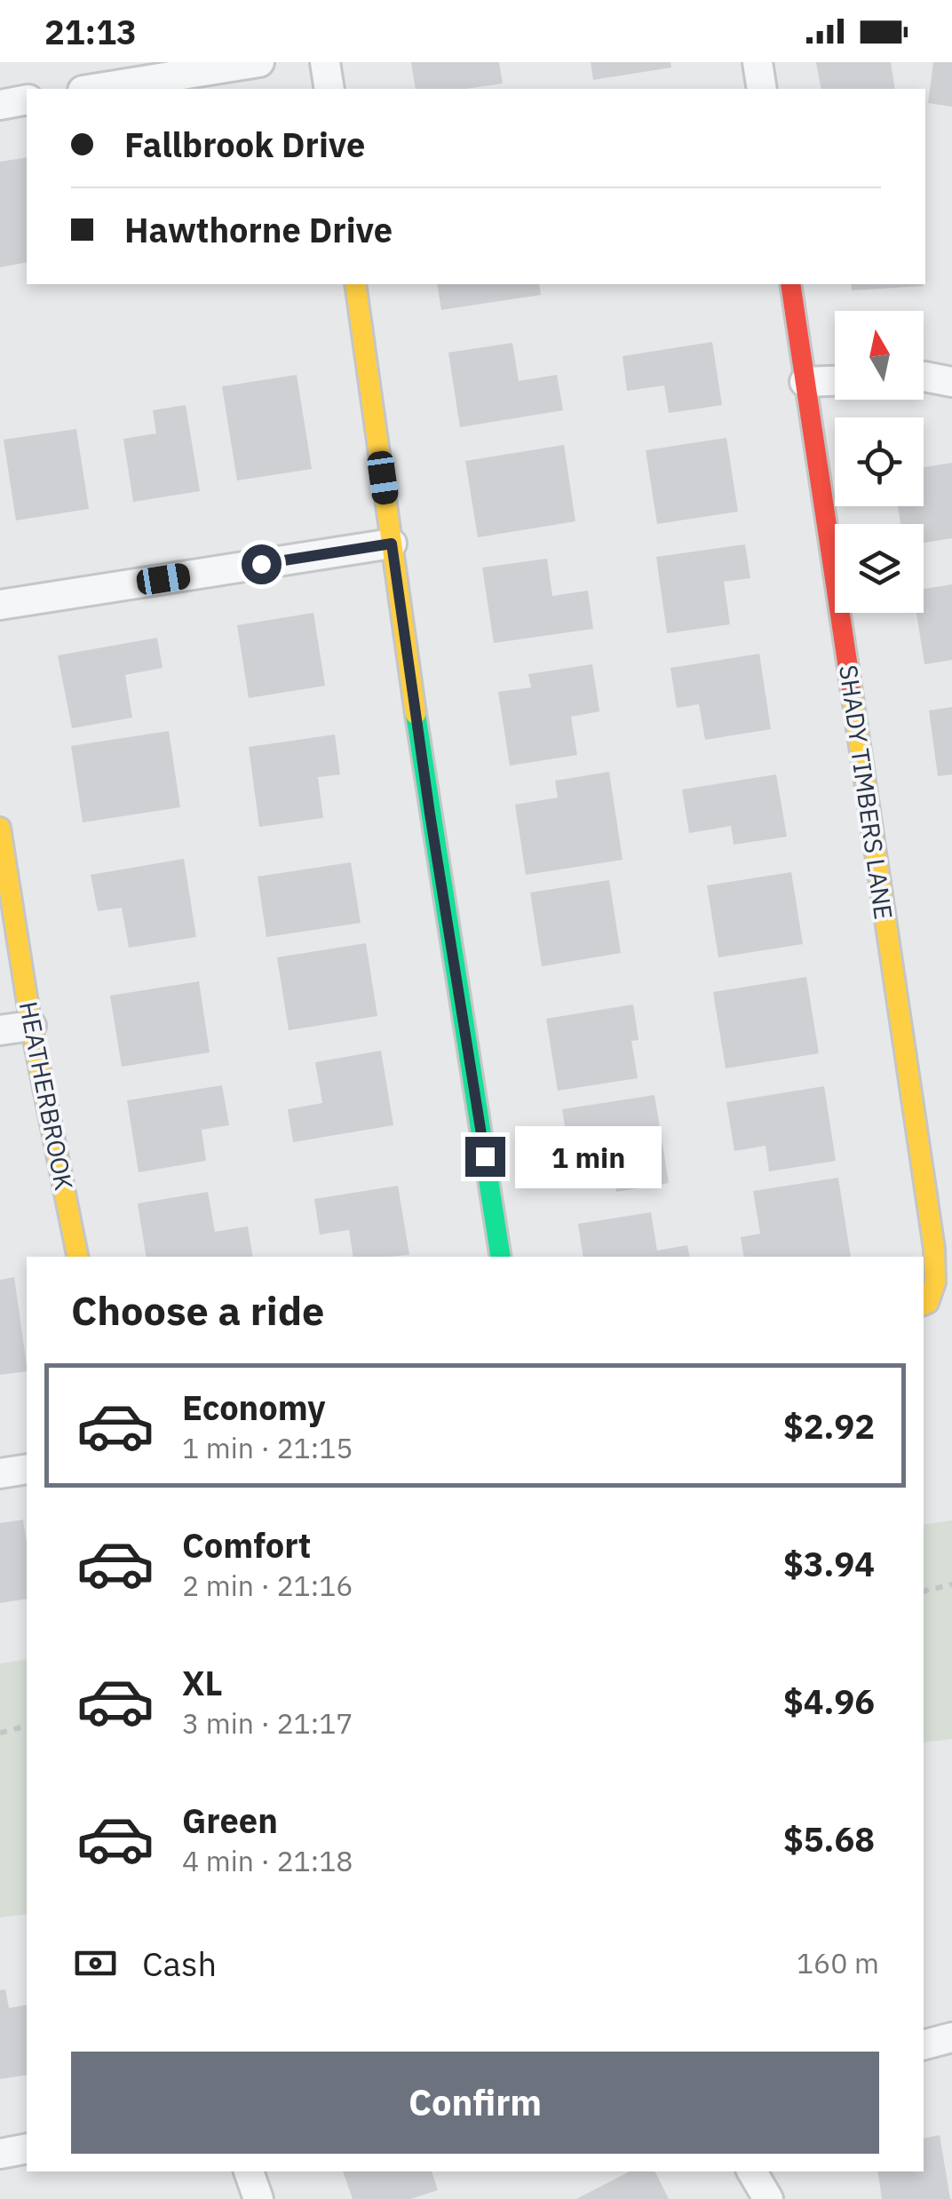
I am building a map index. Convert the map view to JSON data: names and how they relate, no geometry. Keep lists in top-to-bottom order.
{
  "streets": {
    "street": ["SHADY TIMBERS LANE", "HEATHERBROOK"]
  },
  "north": "top",
  "page": {
    "status": "21:13",
    "banner": ["Fallbrook Drive", "Hawthorne Drive"],
    "bubble": "1 min",
    "heading": "Choose a ride",
    "list": [
      {
        "name": "Economy",
        "note": "1 min · 21:15",
        "value": "$2.92"
      },
      {
        "name": "Comfort",
        "note": "2 min · 21:16",
        "value": "$3.94"
      },
      {
        "name": "XL",
        "note": "3 min · 21:17",
        "value": "$4.96"
      },
      {
        "name": "Green",
        "note": "4 min · 21:18",
        "value": "$5.68"
      }
    ],
    "pay": ["Cash", "160 m"],
    "buttons": "Confirm"
  }
}
